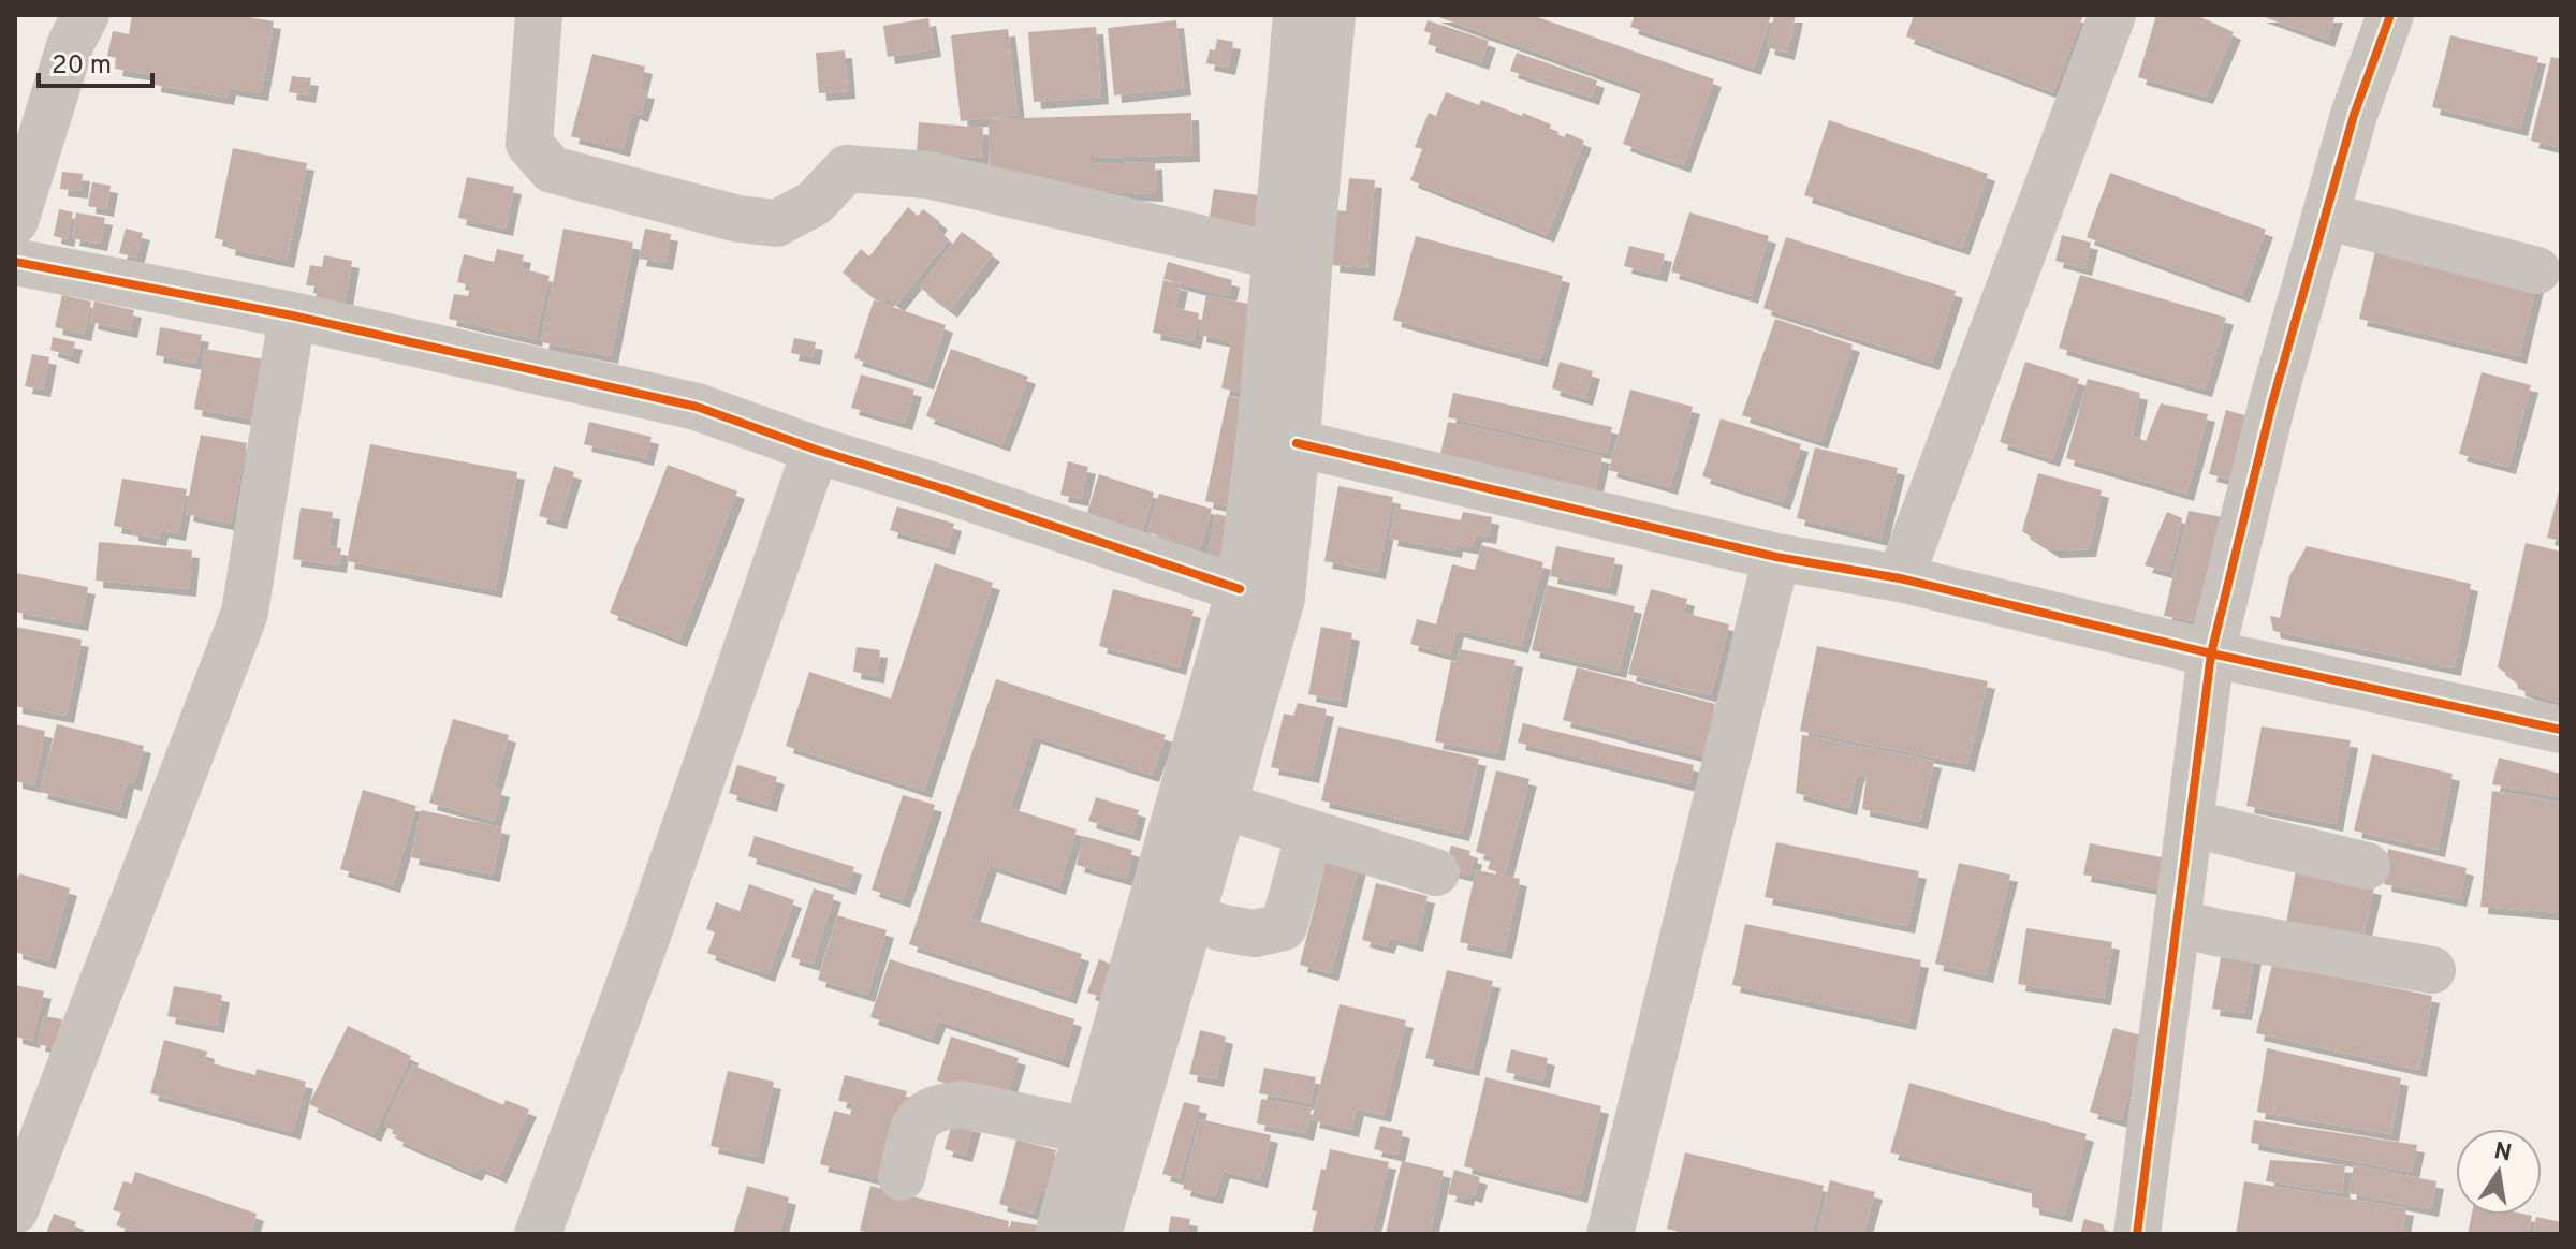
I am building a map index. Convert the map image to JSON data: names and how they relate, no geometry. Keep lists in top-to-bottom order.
{
  "scale_bar": "20 m",
  "north": "top"
}
